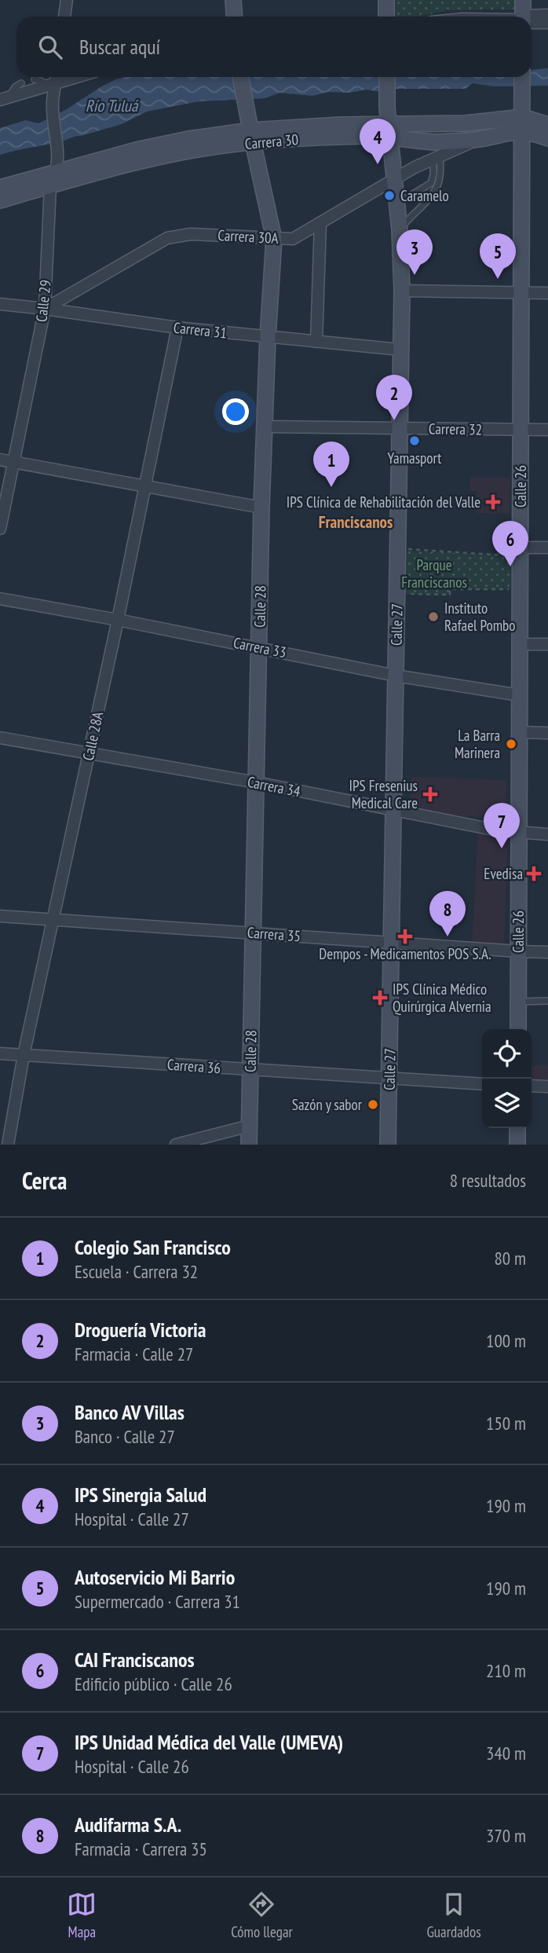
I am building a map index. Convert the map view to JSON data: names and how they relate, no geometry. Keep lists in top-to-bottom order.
{
  "streets": {
    "street": [
      "Carrera 30",
      "Carrera 30A",
      "Calle 29",
      "Carrera 31",
      "Carrera 32",
      "Calle 26",
      "Calle 28",
      "Calle 27",
      "Carrera 33",
      "Calle 28A",
      "Carrera 34",
      "Carrera 35",
      "Carrera 36"
    ]
  },
  "crossings": [
    ["Carrera 30", "Carrera 30A"],
    ["Carrera 30", "Calle 29"],
    ["Carrera 30", "Calle 26"],
    ["Carrera 30", "Calle 28"],
    ["Carrera 30", "Calle 27"],
    ["Carrera 30A", "Calle 29"],
    ["Carrera 30A", "Carrera 31"],
    ["Carrera 30A", "Calle 28"],
    ["Carrera 30A", "Calle 27"],
    ["Calle 29", "Carrera 31"],
    ["Carrera 31", "Calle 28"],
    ["Carrera 31", "Calle 27"],
    ["Carrera 31", "Calle 28A"],
    ["Carrera 32", "Calle 26"],
    ["Carrera 32", "Calle 28"],
    ["Carrera 32", "Calle 27"],
    ["Calle 26", "Carrera 33"],
    ["Calle 26", "Carrera 34"],
    ["Calle 26", "Carrera 35"],
    ["Calle 28", "Carrera 33"],
    ["Calle 28", "Carrera 34"],
    ["Calle 28", "Carrera 35"],
    ["Calle 28", "Carrera 36"],
    ["Calle 27", "Carrera 33"],
    ["Calle 27", "Carrera 34"],
    ["Calle 27", "Carrera 35"],
    ["Calle 27", "Carrera 36"],
    ["Carrera 33", "Calle 28A"],
    ["Calle 28A", "Carrera 34"],
    ["Calle 28A", "Carrera 35"],
    ["Calle 28A", "Carrera 36"]
  ],
  "districts": ["Franciscanos"],
  "water": ["Río Tuluá"],
  "parks": ["Parque Franciscanos"],
  "places": {
    "other": [
      "Caramelo",
      "Yamasport",
      "Instituto Rafael Pombo",
      "La Barra Marinera",
      "Sazón y sabor"
    ],
    "health": [
      "IPS Clínica de Rehabilitación del Valle",
      "IPS Fresenius Medical Care",
      "Evedisa",
      "Dempos - Medicamentos POS S.A.",
      "IPS Clínica Médico Quirúrgica Alvernia"
    ]
  },
  "page": {
    "search": "Buscar aquí",
    "pins": [
      "4",
      "3",
      "5",
      "2",
      "1",
      "6",
      "7",
      "8"
    ],
    "heading": ["Cerca", "8 resultados"],
    "list": [
      {
        "mark": "1",
        "name": "Colegio San Francisco",
        "note": "Escuela · Carrera 32",
        "value": "80 m"
      },
      {
        "mark": "2",
        "name": "Droguería Victoria",
        "note": "Farmacia · Calle 27",
        "value": "100 m"
      },
      {
        "mark": "3",
        "name": "Banco AV Villas",
        "note": "Banco · Calle 27",
        "value": "150 m"
      },
      {
        "mark": "4",
        "name": "IPS Sinergia Salud",
        "note": "Hospital · Calle 27",
        "value": "190 m"
      },
      {
        "mark": "5",
        "name": "Autoservicio Mi Barrio",
        "note": "Supermercado · Carrera 31",
        "value": "190 m"
      },
      {
        "mark": "6",
        "name": "CAI Franciscanos",
        "note": "Edificio público · Calle 26",
        "value": "210 m"
      },
      {
        "mark": "7",
        "name": "IPS Unidad Médica del Valle (UMEVA)",
        "note": "Hospital · Calle 26",
        "value": "340 m"
      },
      {
        "mark": "8",
        "name": "Audifarma S.A.",
        "note": "Farmacia · Carrera 35",
        "value": "370 m"
      }
    ],
    "nav": ["Mapa", "Cómo llegar", "Guardados"]
  }
}
